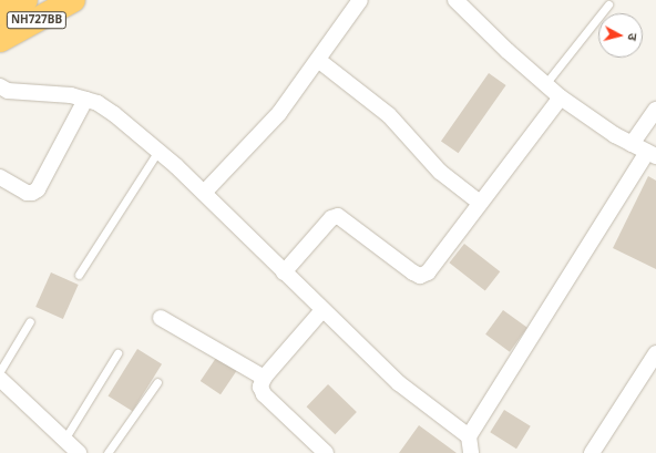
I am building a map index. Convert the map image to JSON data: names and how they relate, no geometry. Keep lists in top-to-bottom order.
{
  "streets": {
    "highway": ["NH727BB"]
  },
  "north": "right"
}
